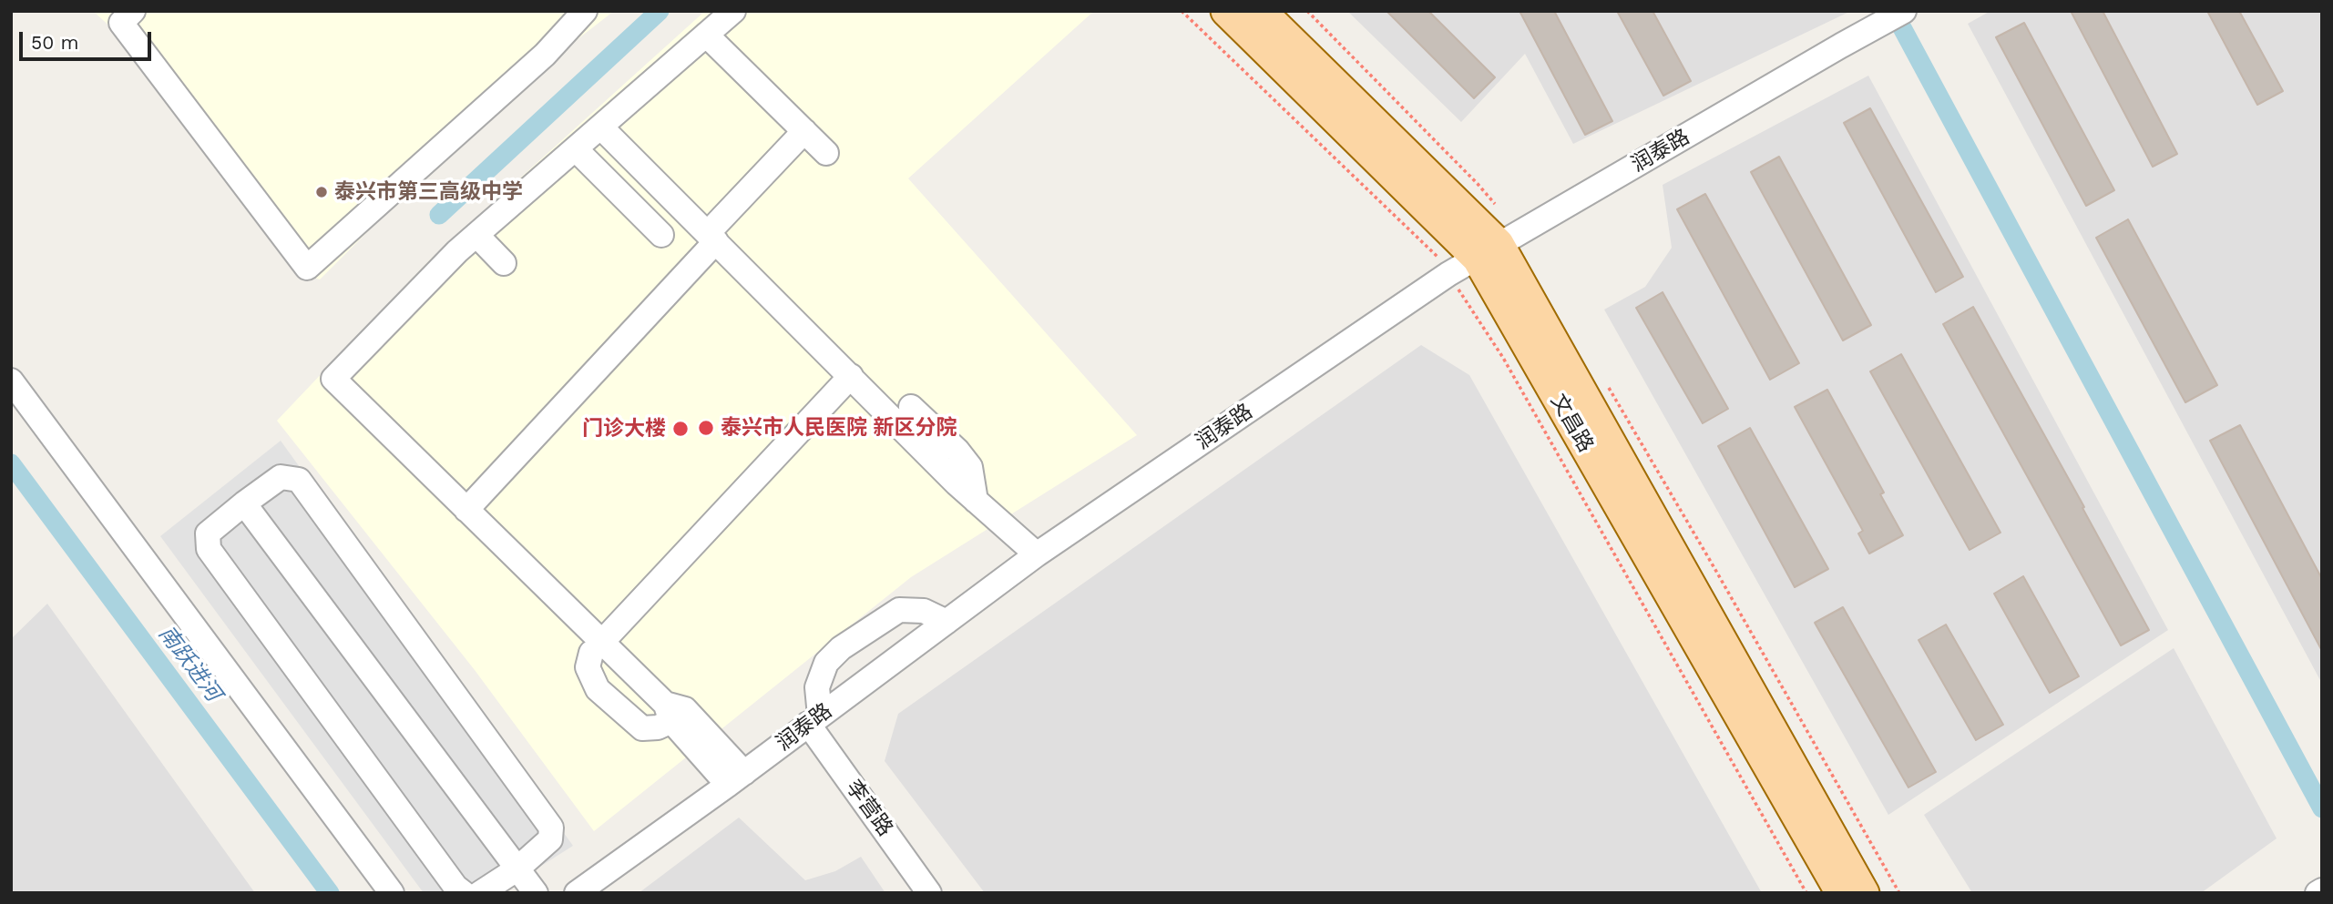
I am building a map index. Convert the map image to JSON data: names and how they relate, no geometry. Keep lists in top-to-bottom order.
{
  "streets": {
    "main road": ["文昌路"],
    "street": ["润泰路", "李营路"]
  },
  "crossings": [
    ["润泰路", "文昌路"],
    ["润泰路", "李营路"]
  ],
  "water": ["南跃进河"],
  "places": ["泰兴市第三高级中学", "泰兴市人民医院 新区分院", "门诊大楼"],
  "scale_bar": "50 m"
}
